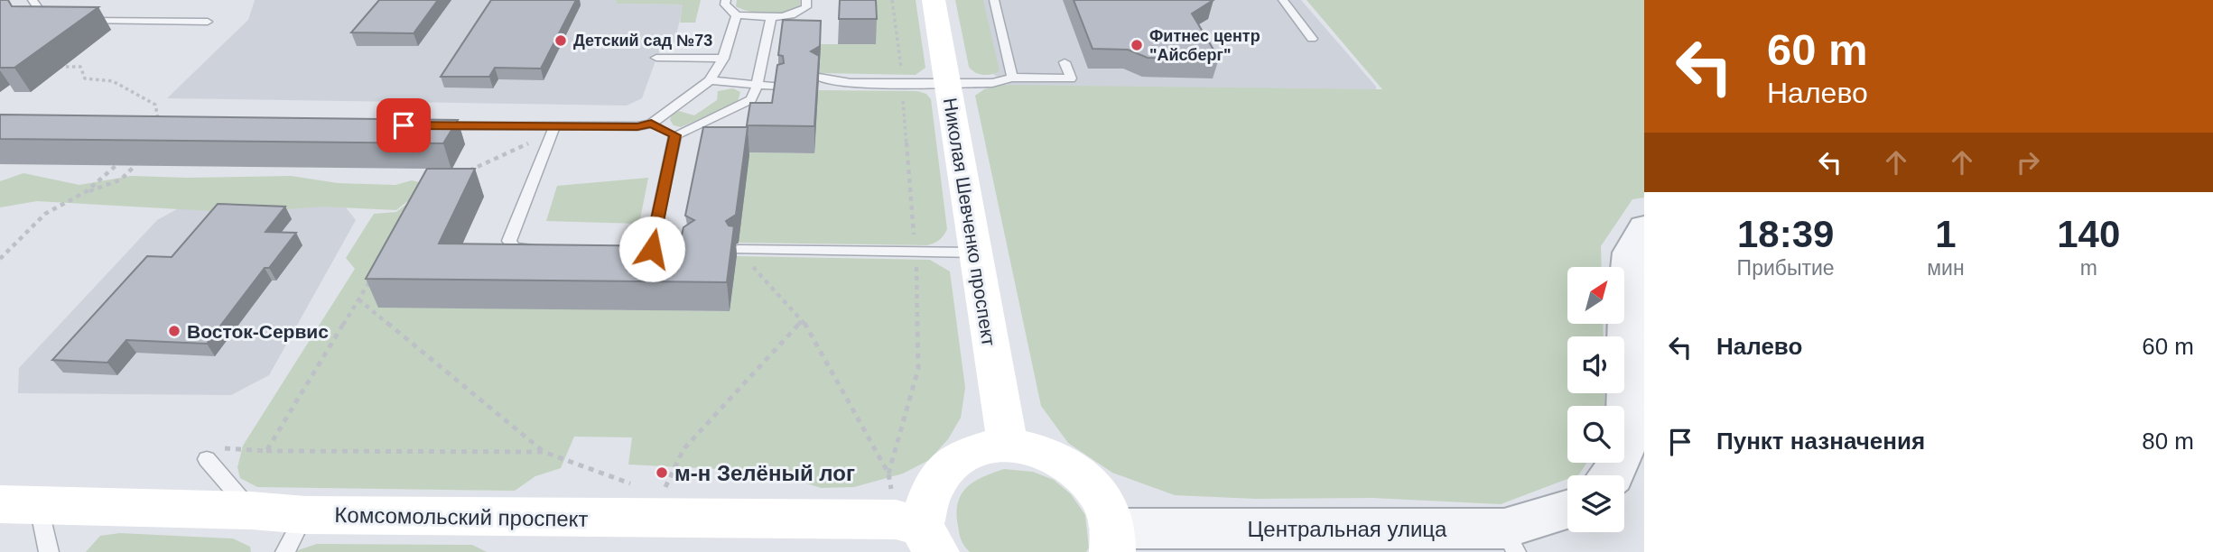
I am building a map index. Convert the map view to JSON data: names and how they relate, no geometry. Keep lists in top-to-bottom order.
{
  "streets": {
    "main road": ["Николая Шевченко проспект", "Комсомольский проспект"],
    "street": ["Центральная улица"]
  },
  "places": [
    "Детский сад №73",
    "Фитнес центр \"Айсберг\"",
    "Восток-Сервис",
    "м-н Зелёный лог"
  ],
  "north": "top right",
  "page": {
    "turn": ["60 m", "Налево"],
    "eta": [
      "18:39",
      "Прибытие",
      "1",
      "мин",
      "140",
      "m"
    ],
    "list": [
      {
        "name": "Налево",
        "value": "60 m"
      },
      {
        "name": "Пункт назначения",
        "value": "80 m"
      }
    ]
  }
}
